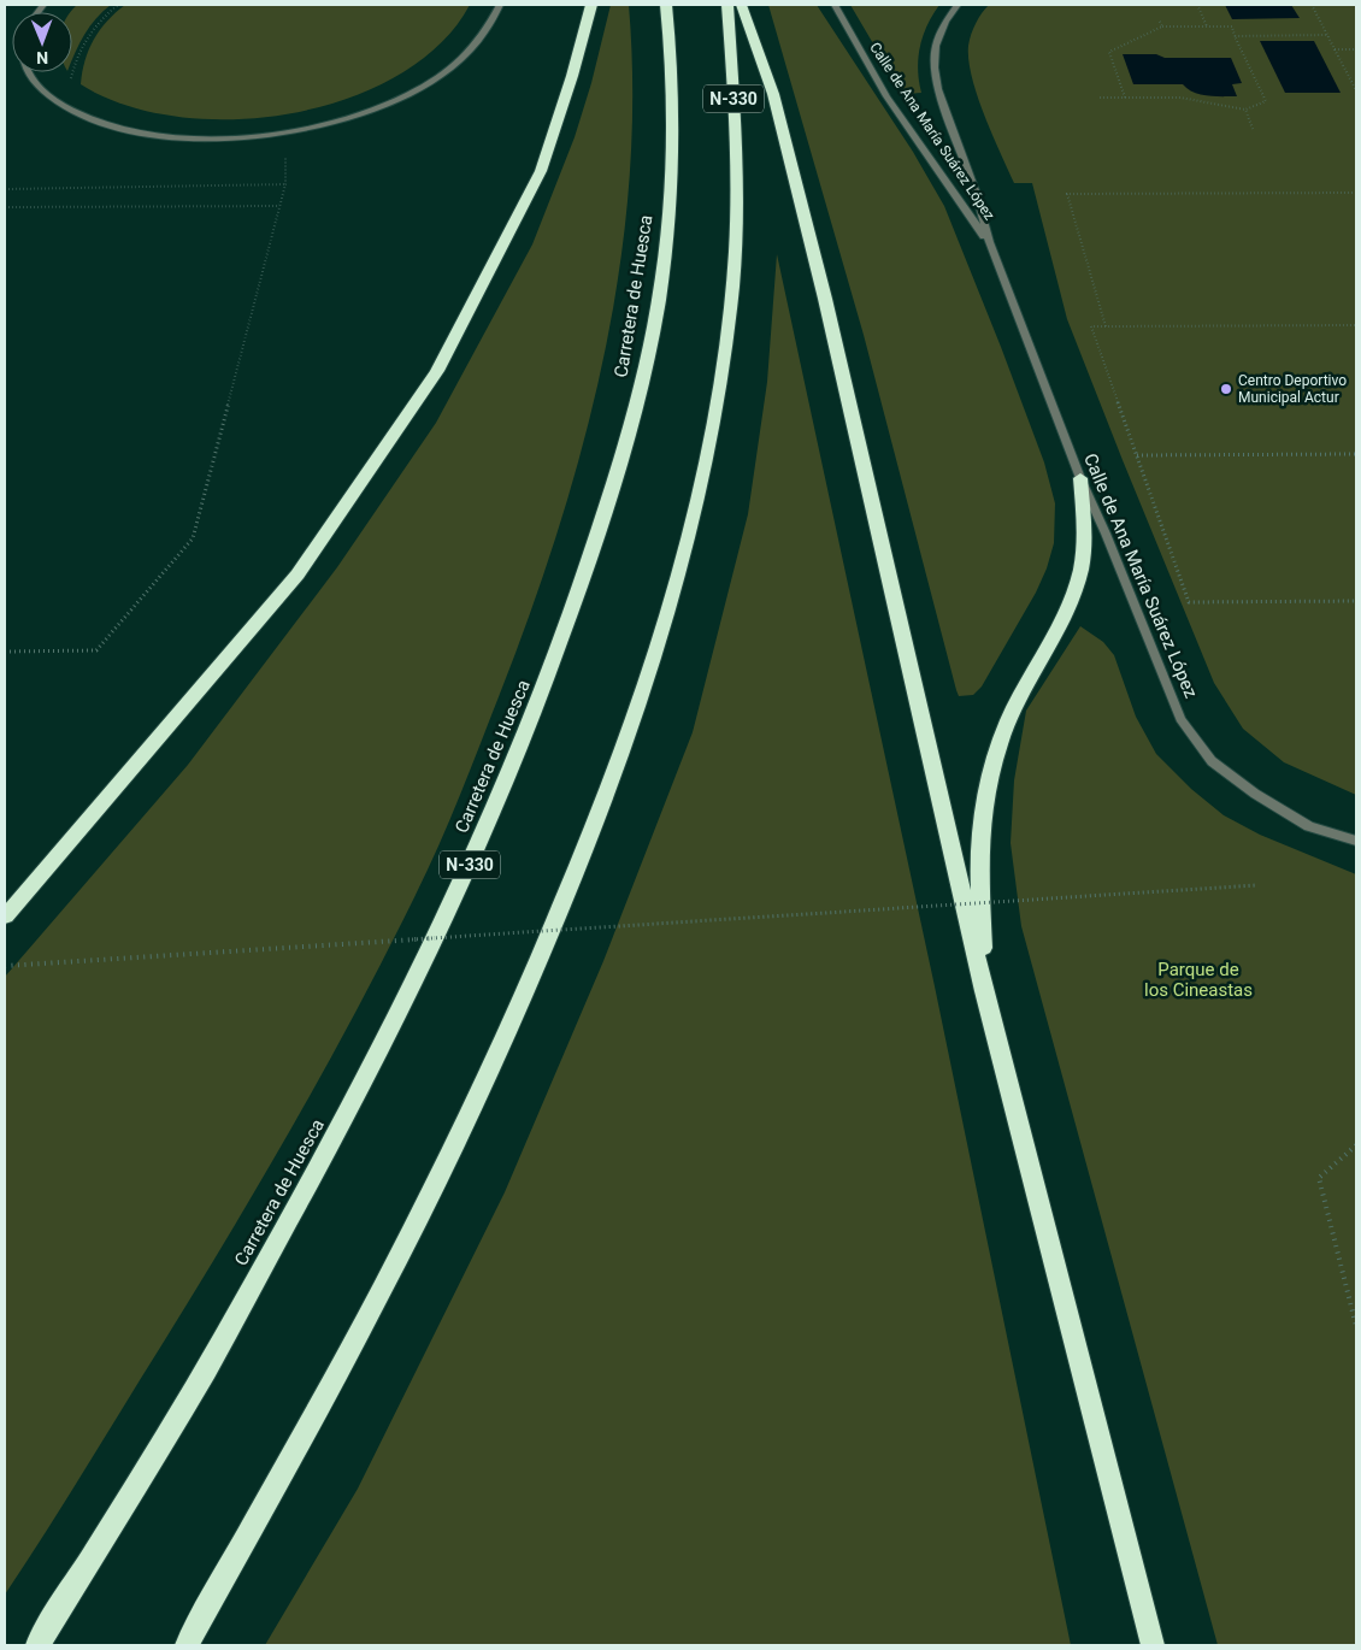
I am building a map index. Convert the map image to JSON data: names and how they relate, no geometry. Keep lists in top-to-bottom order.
{
  "streets": {
    "highway": ["N-330", "Carretera de Huesca"],
    "street": ["Calle de Ana María Suárez López"]
  },
  "parks": ["Parque de los Cineastas"],
  "places": ["Centro Deportivo Municipal Actur"],
  "north": "bottom"
}
